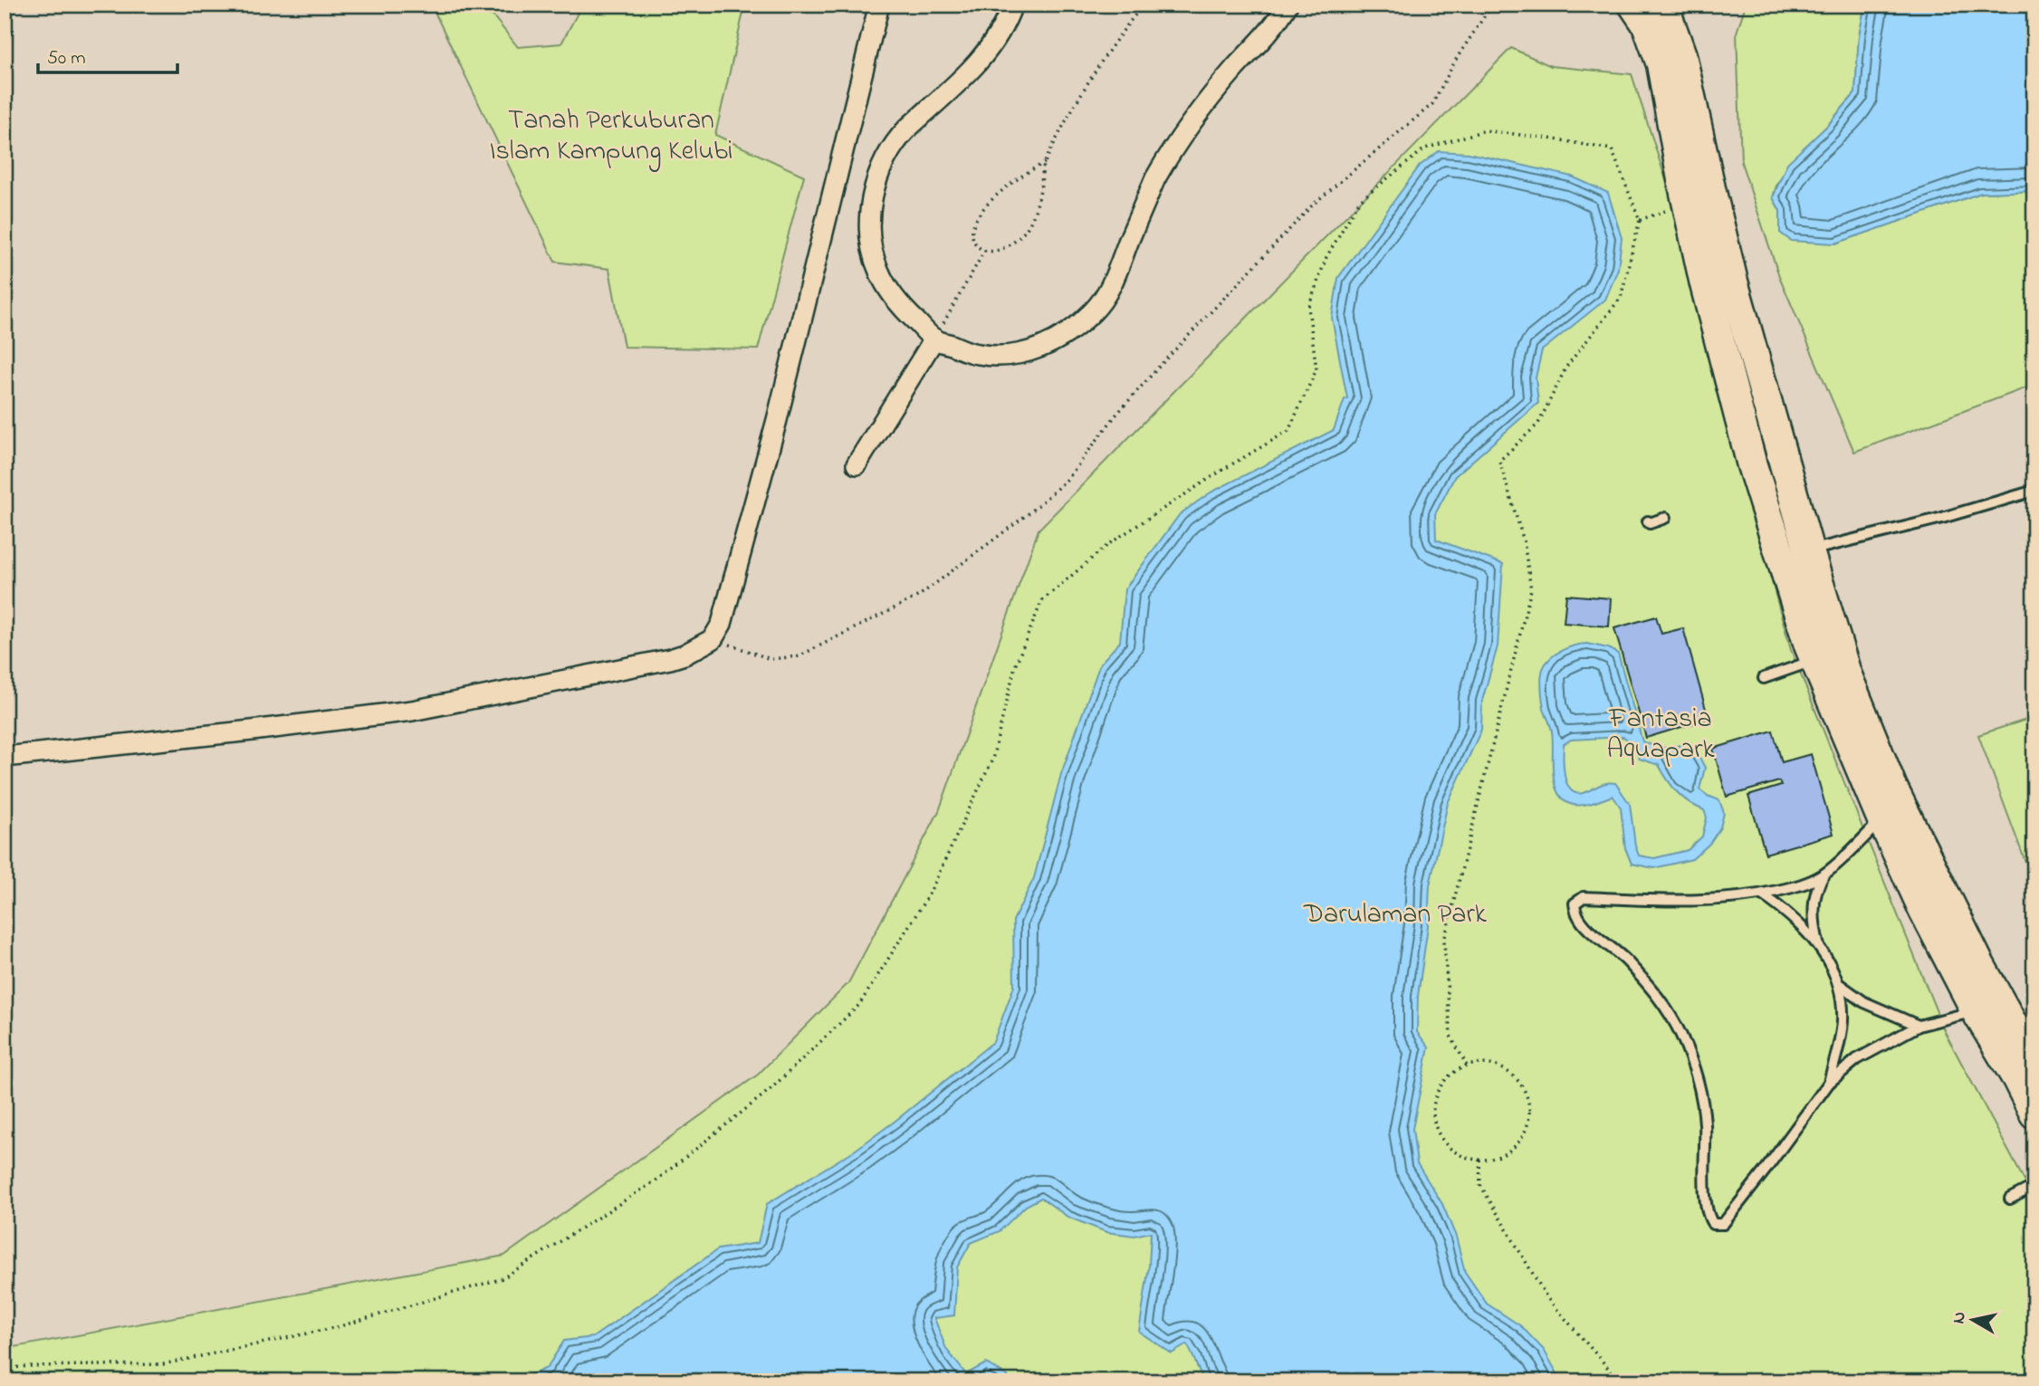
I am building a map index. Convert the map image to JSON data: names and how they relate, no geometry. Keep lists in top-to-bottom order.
{
  "parks": ["Tanah Perkuburan Islam Kampung Kelubi", "Fantasia Aquapark", "Darulaman Park"],
  "scale_bar": "50 m",
  "north": "left"
}
